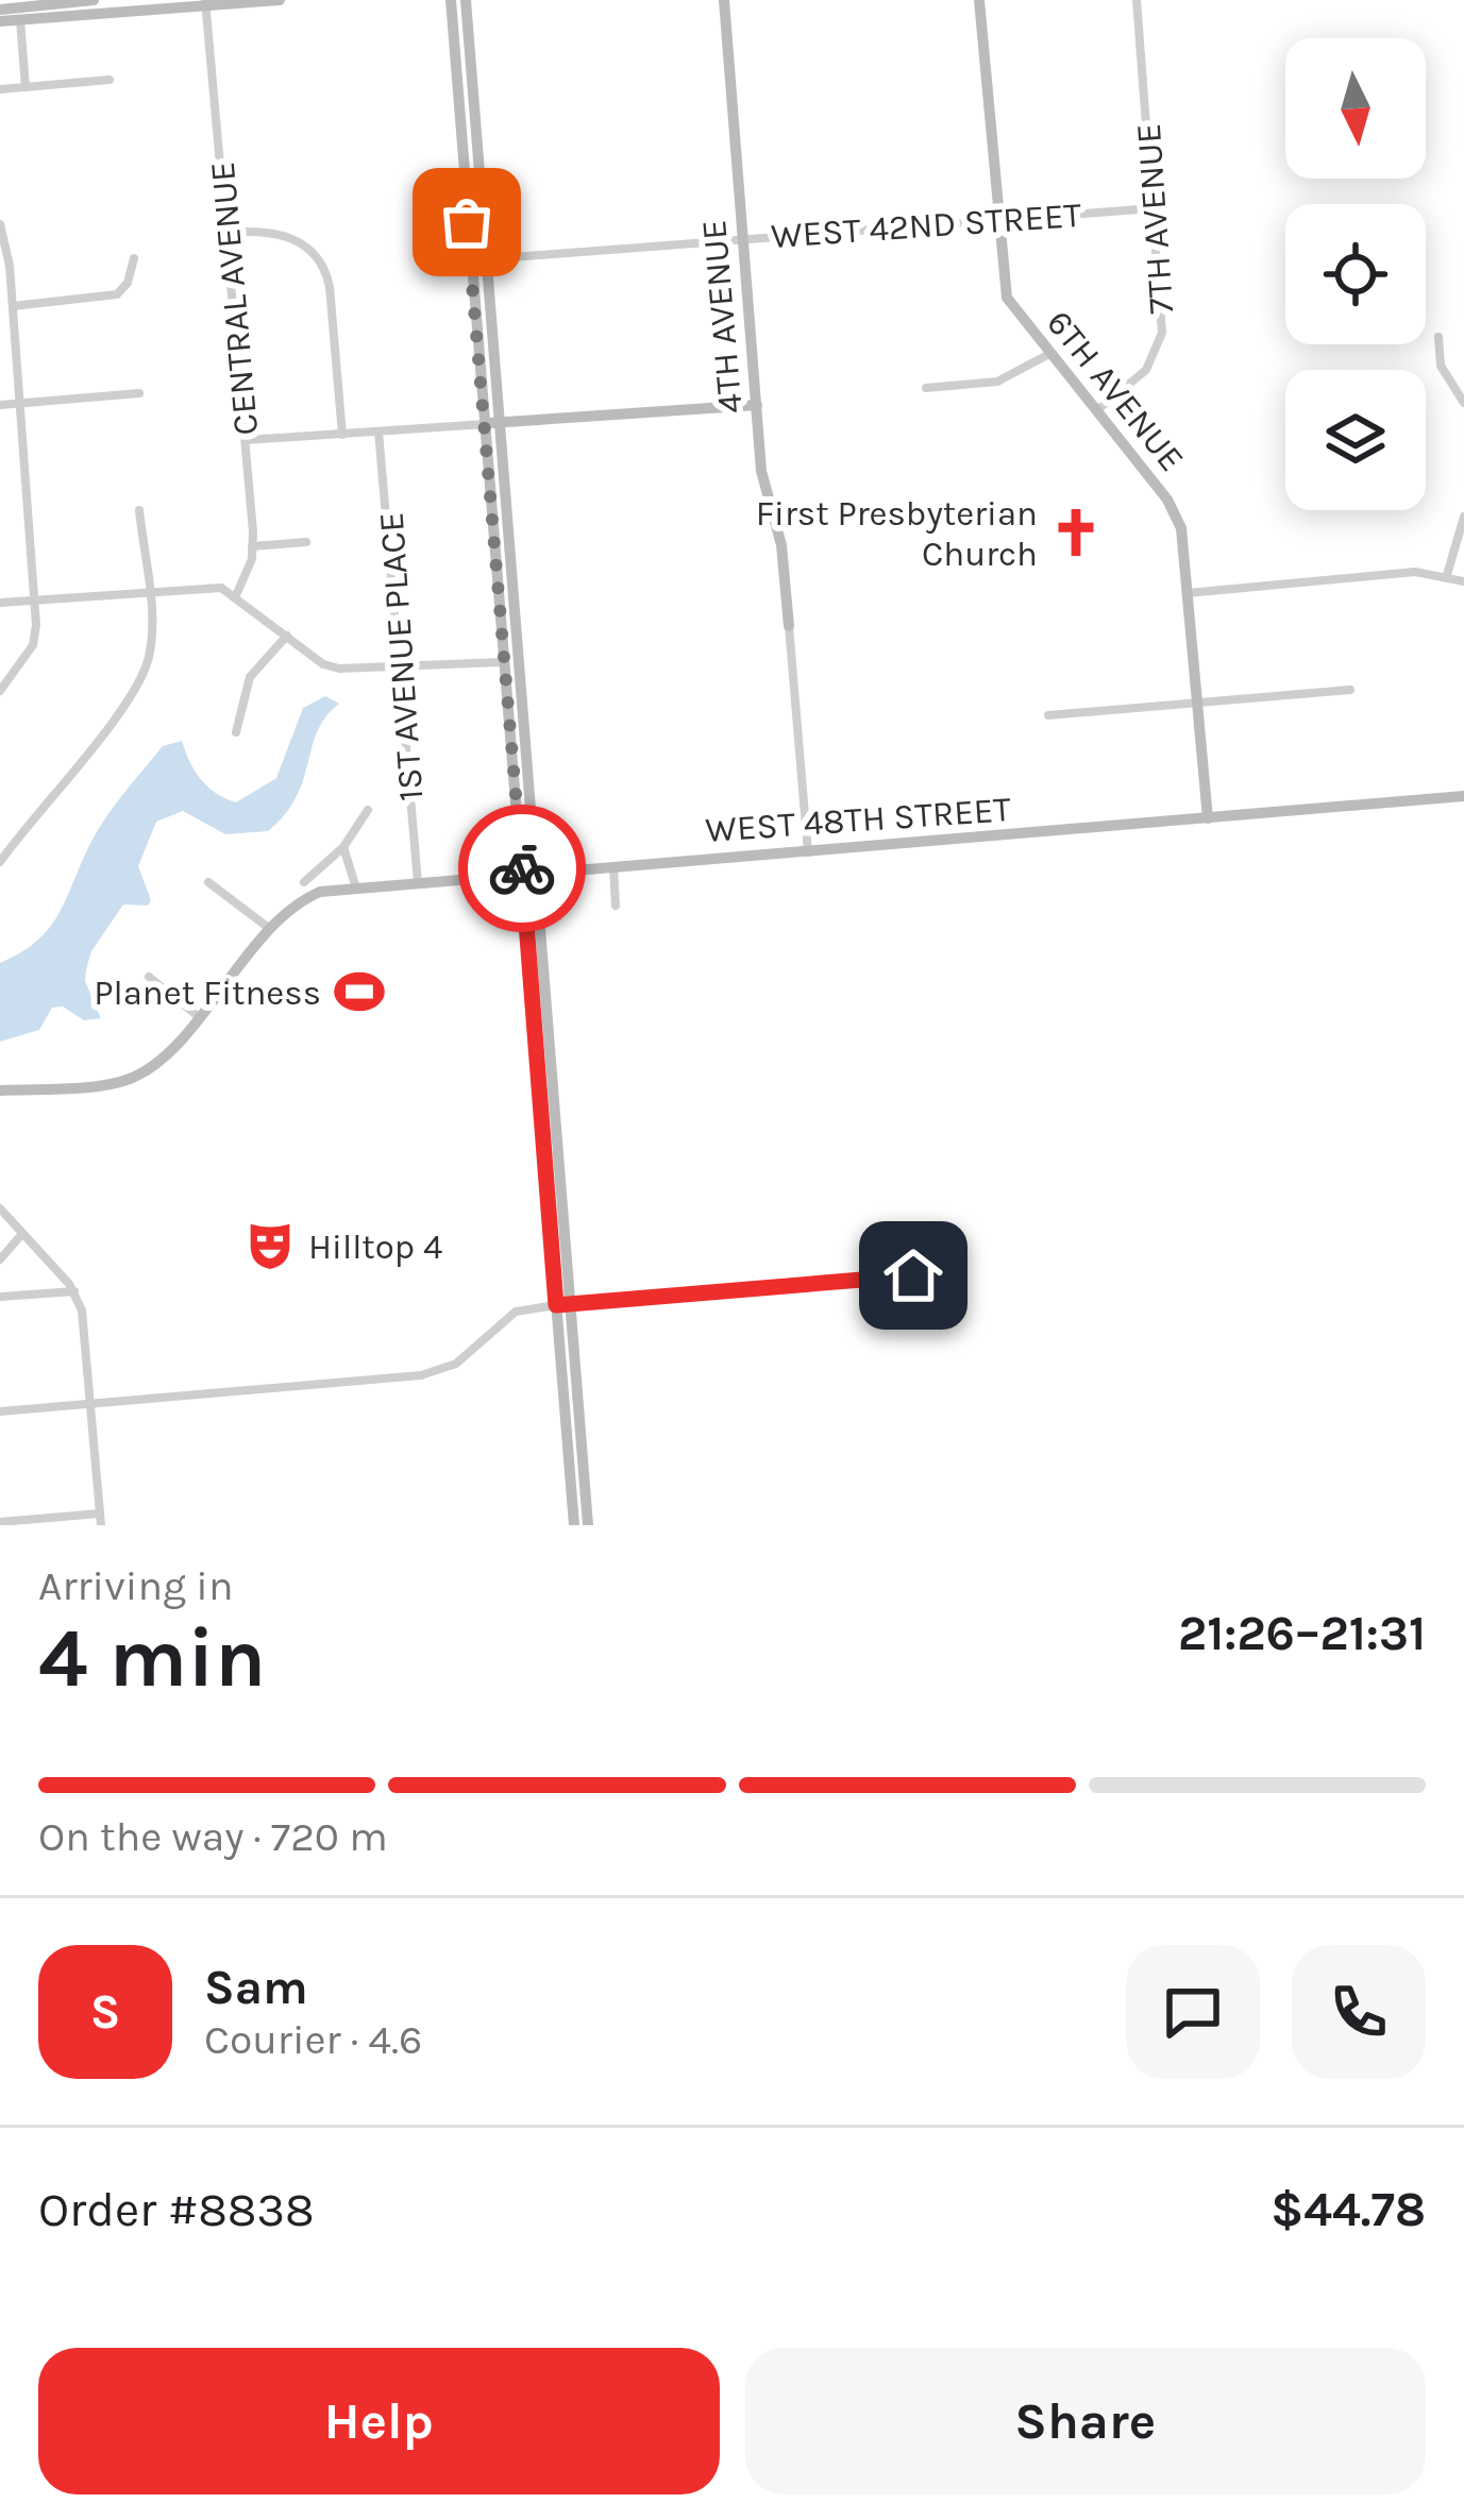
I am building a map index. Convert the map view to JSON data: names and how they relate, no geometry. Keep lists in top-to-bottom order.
{
  "streets": {
    "street": [
      "7TH AVENUE",
      "WEST 42ND STREET",
      "CENTRAL AVENUE",
      "4TH AVENUE",
      "6TH AVENUE",
      "1ST AVENUE PLACE",
      "WEST 48TH STREET"
    ]
  },
  "crossings": [
    ["7TH AVENUE", "WEST 42ND STREET"],
    ["7TH AVENUE", "6TH AVENUE"],
    ["WEST 42ND STREET", "4TH AVENUE"],
    ["WEST 42ND STREET", "6TH AVENUE"],
    ["6TH AVENUE", "WEST 48TH STREET"],
    ["1ST AVENUE PLACE", "WEST 48TH STREET"]
  ],
  "places": {
    "church": ["First Presbyterian Church"],
    "sports": ["Planet Fitness"],
    "theatre": ["Hilltop 4"]
  },
  "north": "bottom",
  "page": {
    "heading": ["4 min", "Arriving in", "21:26–21:31"],
    "panel": [
      "Sam",
      "Courier · 4.6",
      "Order #8838",
      "$44.78"
    ],
    "bar": "On the way · 720 m",
    "round": "S",
    "buttons": ["Help", "Share"]
  }
}
